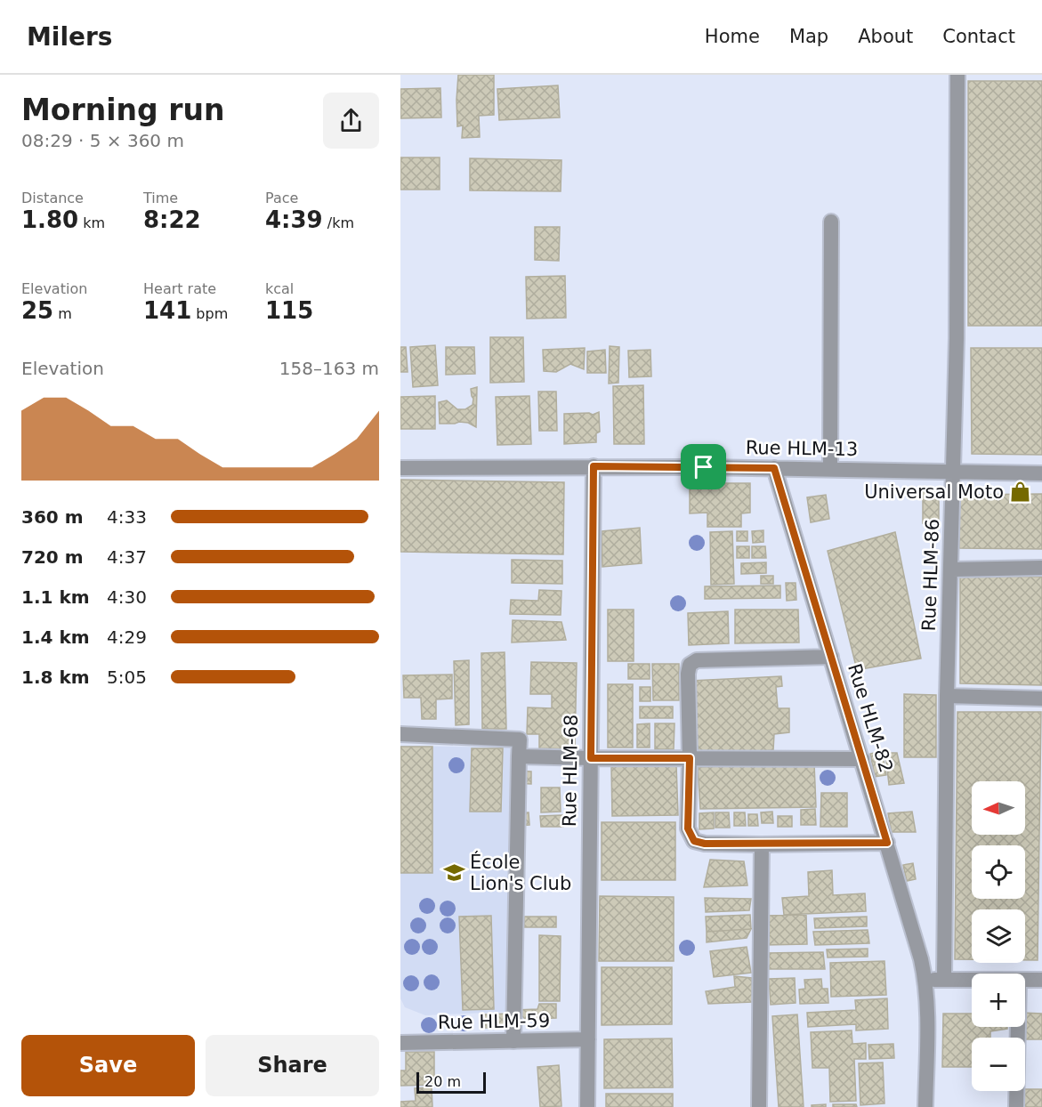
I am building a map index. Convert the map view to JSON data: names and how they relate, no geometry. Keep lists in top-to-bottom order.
{
  "streets": {
    "street": [
      "Rue HLM-13",
      "Rue HLM-86",
      "Rue HLM-82",
      "Rue HLM-68",
      "Rue HLM-59"
    ]
  },
  "crossings": [
    ["Rue HLM-13", "Rue HLM-86"],
    ["Rue HLM-13", "Rue HLM-82"],
    ["Rue HLM-13", "Rue HLM-68"],
    ["Rue HLM-68", "Rue HLM-59"]
  ],
  "places": {
    "shop": ["Universal Moto"],
    "school or university": ["École Lion's Club"]
  },
  "scale_bar": "20 m",
  "north": "left",
  "page": {
    "header": "Milers",
    "nav": [
      "Home",
      "Map",
      "About",
      "Contact"
    ],
    "heading": ["Morning run", "08:29 · 5 × 360 m"],
    "stats": [
      ["Distance", "1.80 km"],
      ["Time", "8:22"],
      ["Pace", "4:39 /km"],
      ["Elevation", "25 m"],
      ["Heart rate", "141 bpm"],
      ["kcal", "115"]
    ],
    "chart": ["Elevation", "158–163 m"],
    "list": [
      {
        "name": "360 m",
        "note": "4:33"
      },
      {
        "name": "720 m",
        "note": "4:37"
      },
      {
        "name": "1.1 km",
        "note": "4:30"
      },
      {
        "name": "1.4 km",
        "note": "4:29"
      },
      {
        "name": "1.8 km",
        "note": "5:05"
      }
    ],
    "map_buttons": ["+", "−"],
    "buttons": ["Save", "Share"],
    "scale": "20 m"
  }
}
